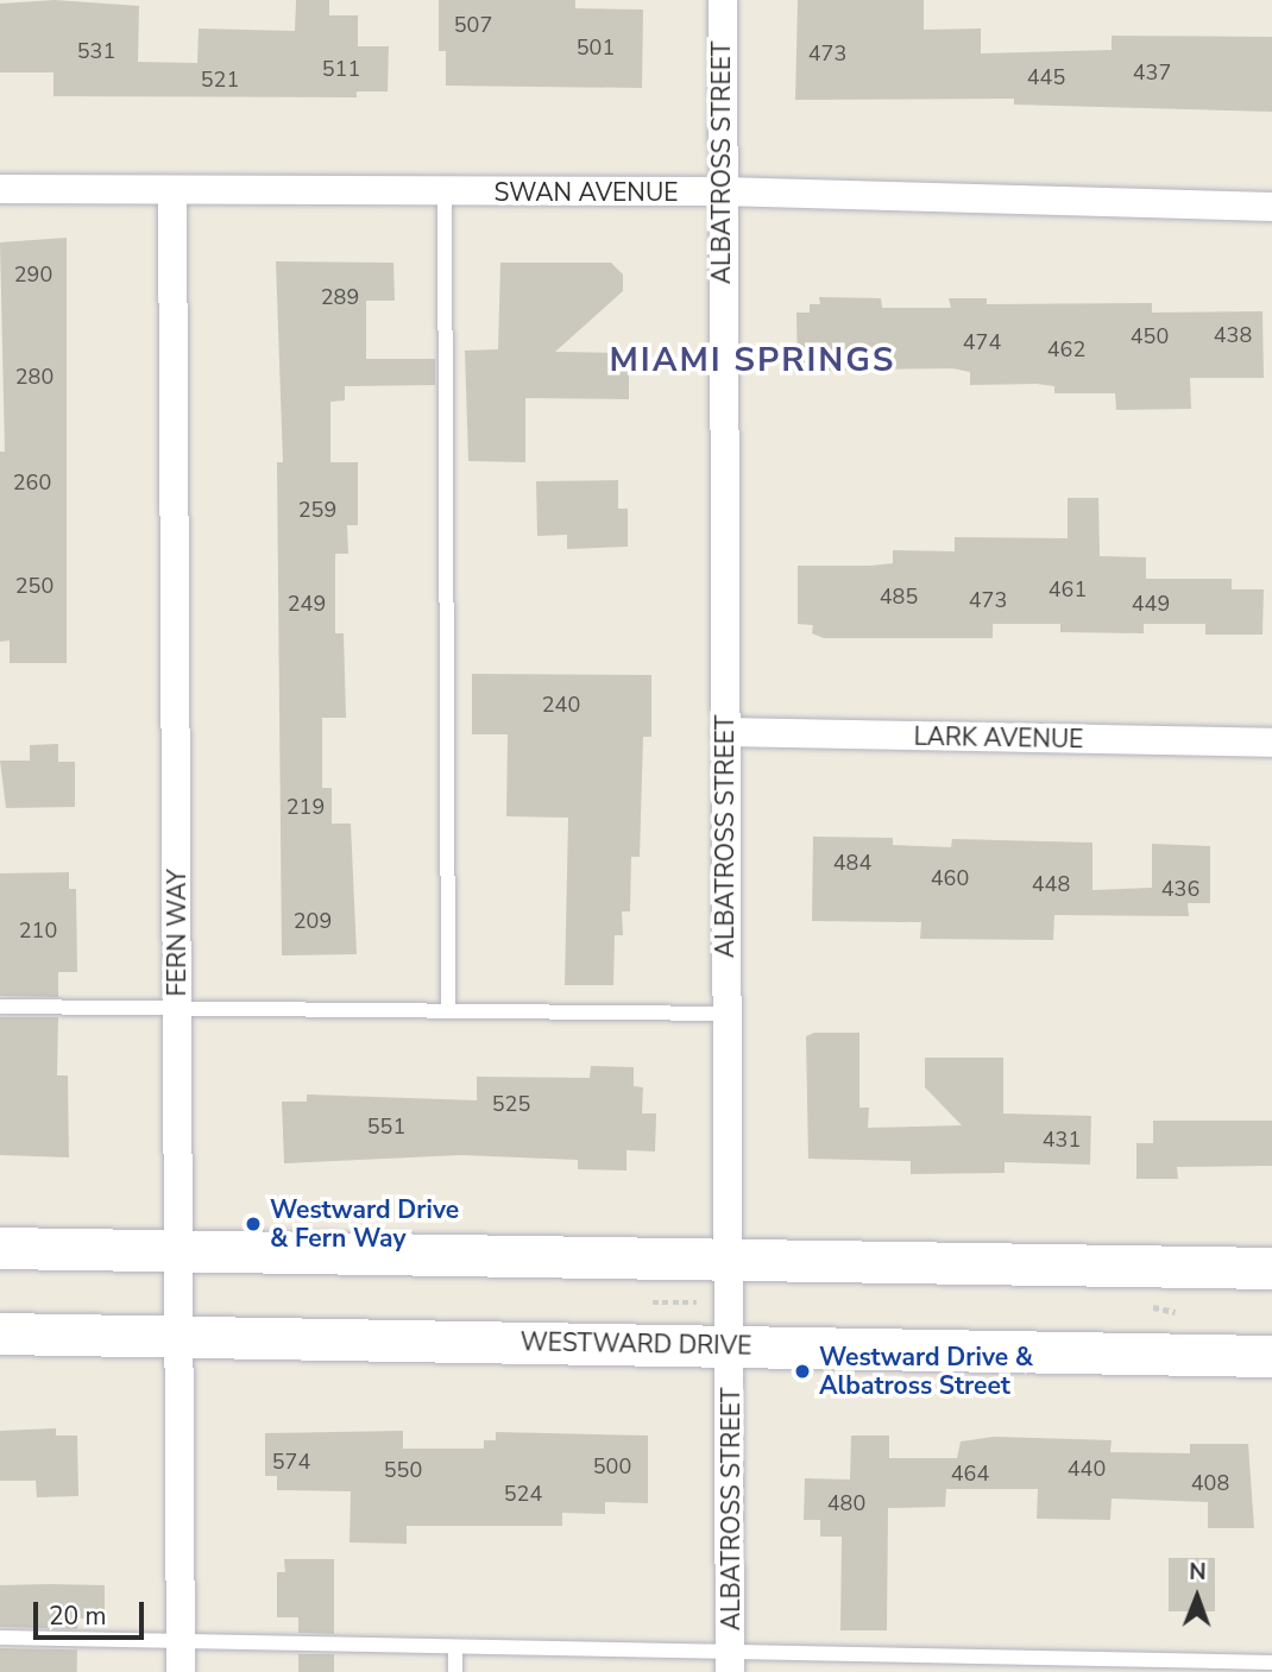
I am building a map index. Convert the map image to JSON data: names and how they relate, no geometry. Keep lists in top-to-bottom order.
{
  "streets": {
    "street": [
      "ALBATROSS STREET",
      "SWAN AVENUE",
      "LARK AVENUE",
      "FERN WAY",
      "WESTWARD DRIVE"
    ]
  },
  "crossings": [
    ["ALBATROSS STREET", "SWAN AVENUE"],
    ["ALBATROSS STREET", "LARK AVENUE"],
    ["ALBATROSS STREET", "WESTWARD DRIVE"],
    ["SWAN AVENUE", "FERN WAY"],
    ["FERN WAY", "WESTWARD DRIVE"]
  ],
  "districts": ["MIAMI SPRINGS"],
  "places": ["Westward Drive & Fern Way", "Westward Drive & Albatross Street"],
  "house_numbers": [
    "507",
    "501",
    "531",
    "473",
    "511",
    "437",
    "445",
    "521",
    "290",
    "289",
    "438",
    "450",
    "474",
    "462",
    "280",
    "260",
    "259",
    "250",
    "461",
    "485",
    "473",
    "249",
    "449",
    "240",
    "219",
    "484",
    "460",
    "448",
    "436",
    "209",
    "210",
    "525",
    "551",
    "431",
    "574",
    "500",
    "440",
    "550",
    "464",
    "408",
    "524",
    "480"
  ],
  "scale_bar": "20 m",
  "north": "top"
}
